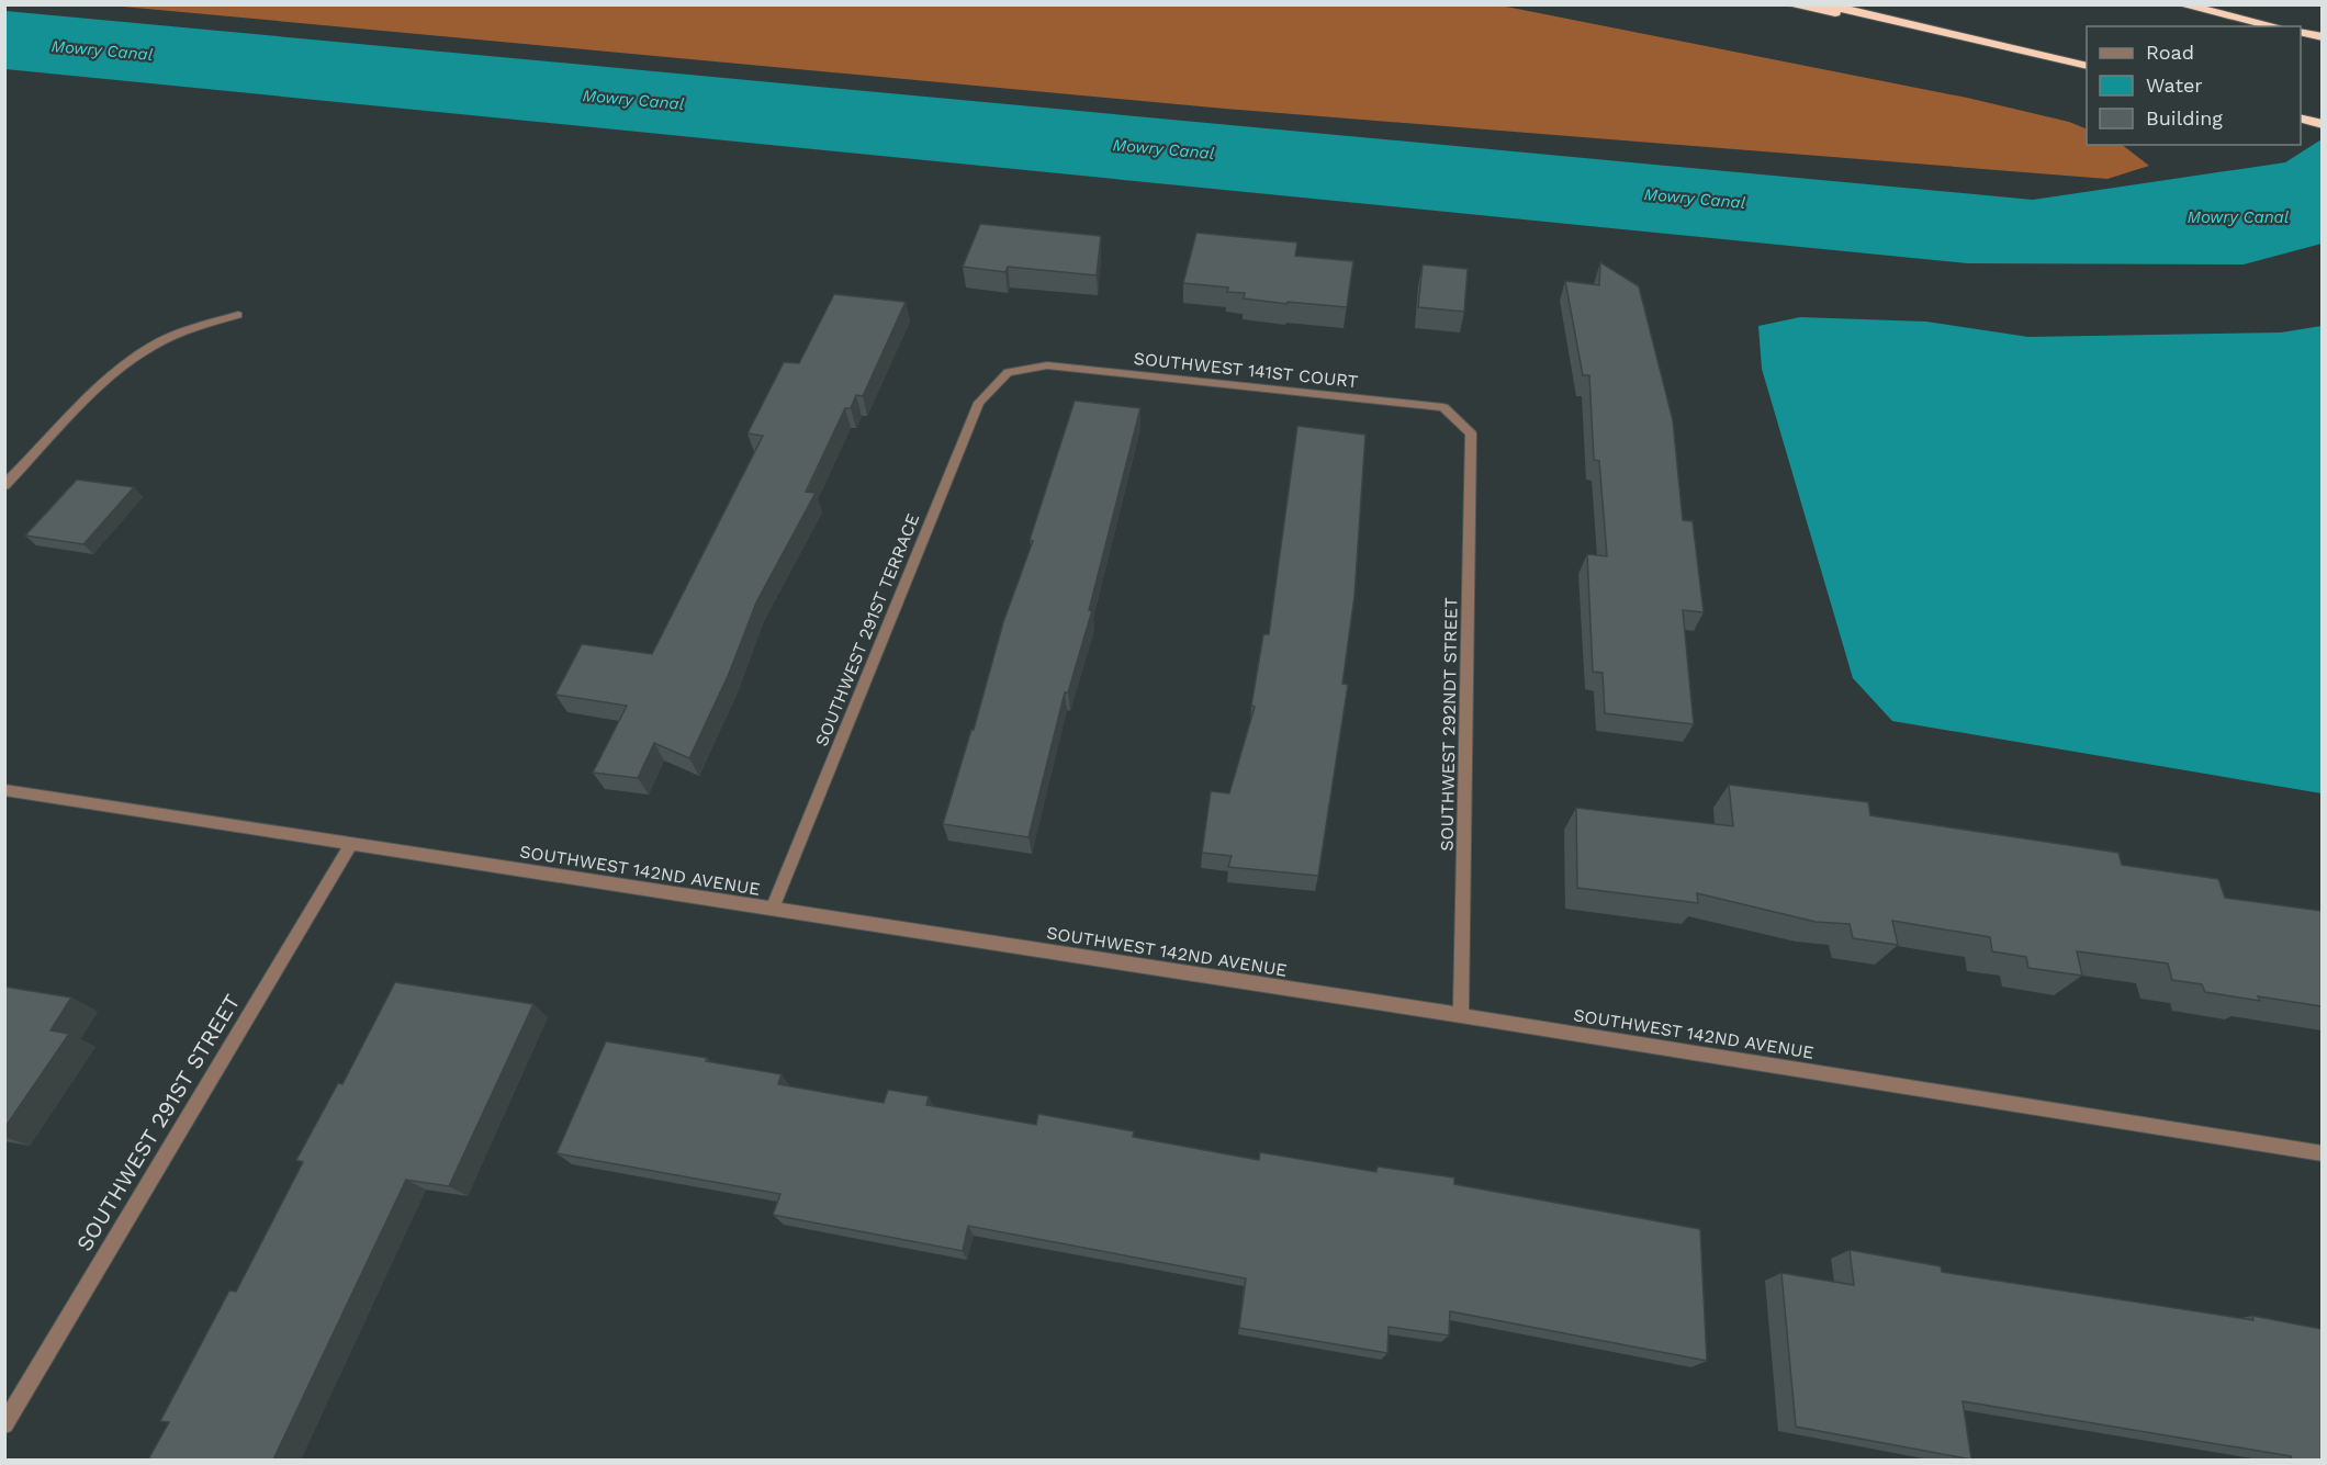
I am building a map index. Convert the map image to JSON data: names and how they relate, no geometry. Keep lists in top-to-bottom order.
{
  "streets": {
    "street": [
      "SOUTHWEST 141ST COURT",
      "SOUTHWEST 291ST TERRACE",
      "SOUTHWEST 292NDT STREET",
      "SOUTHWEST 142ND AVENUE",
      "SOUTHWEST 291ST STREET"
    ]
  },
  "crossings": [
    ["SOUTHWEST 141ST COURT", "SOUTHWEST 291ST TERRACE"],
    ["SOUTHWEST 141ST COURT", "SOUTHWEST 292NDT STREET"],
    ["SOUTHWEST 291ST TERRACE", "SOUTHWEST 142ND AVENUE"],
    ["SOUTHWEST 292NDT STREET", "SOUTHWEST 142ND AVENUE"],
    ["SOUTHWEST 142ND AVENUE", "SOUTHWEST 291ST STREET"]
  ],
  "water": ["Mowry Canal"],
  "legend": ["Road", "Water", "Building"]
}
